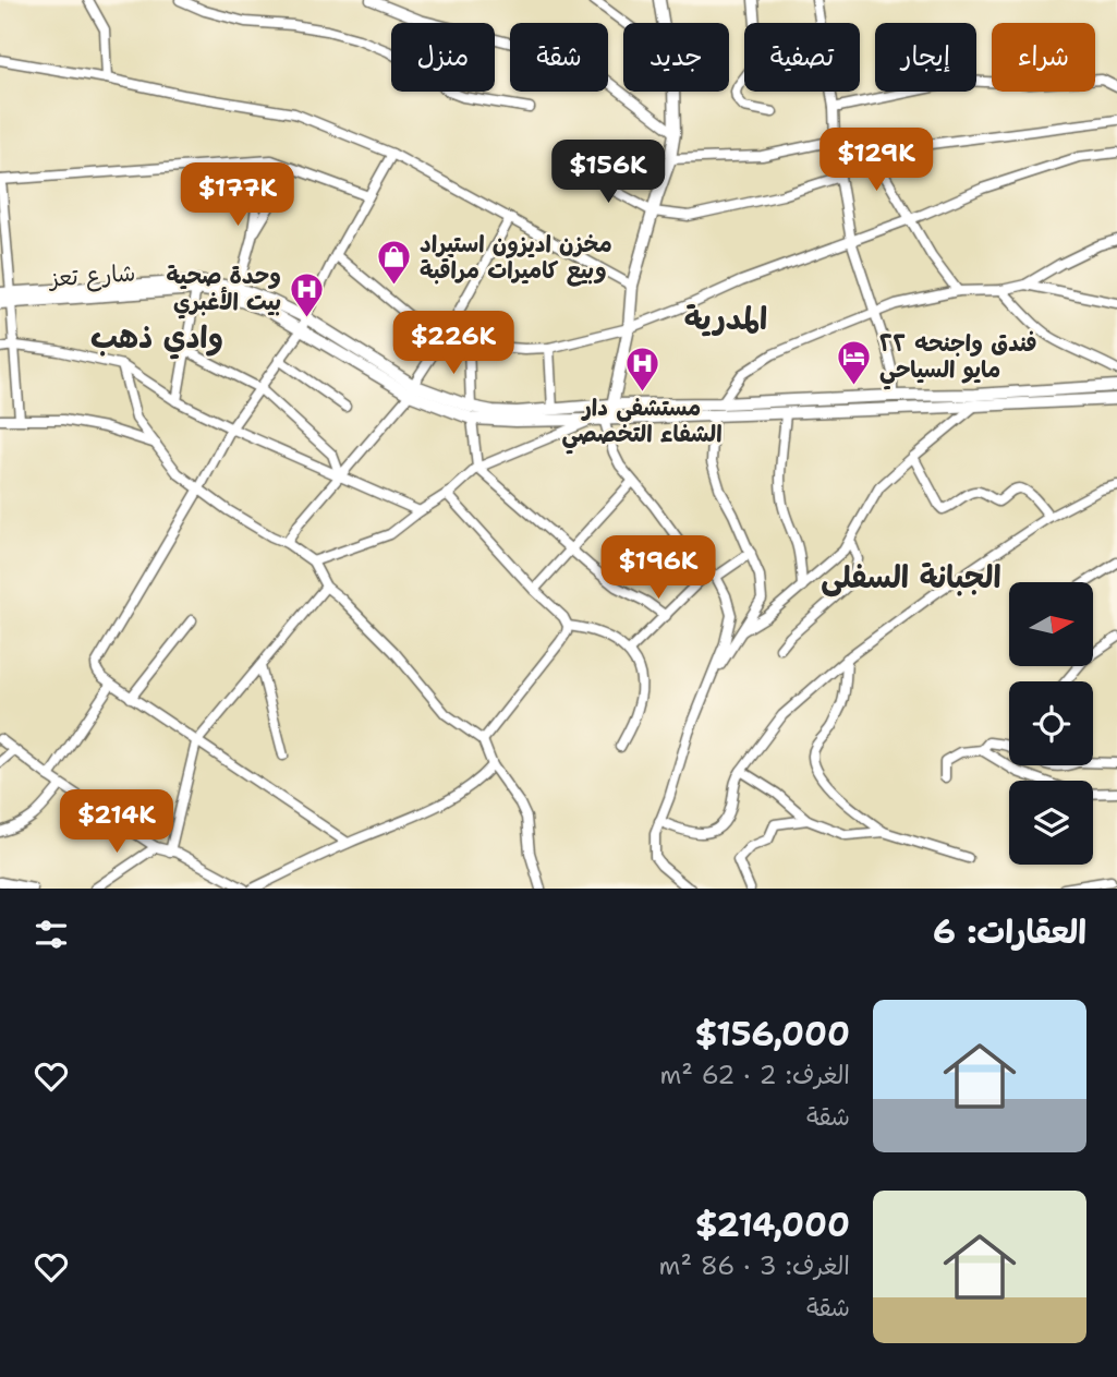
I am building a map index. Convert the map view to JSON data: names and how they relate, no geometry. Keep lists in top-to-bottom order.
{
  "streets": {
    "main road": ["شارع تعز"]
  },
  "districts": ["المدرية", "وادي ذهب", "الجبانة السفلى"],
  "places": {
    "shop": ["مخزن اديزون استيراد وبيع كاميرات مراقبة"],
    "hospital": ["وحدة صحية بيت الأغبري", "مستشفى دار الشفاء التخصصي"],
    "hotel": ["فندق واجنحه ٢٢ مايو السياحي"]
  },
  "north": "right",
  "page": {
    "chip": [
      "شراء",
      "إيجار",
      "تصفية",
      "جديد",
      "شقة",
      "منزل"
    ],
    "price": [
      "$129K",
      "$156K",
      "$177K",
      "$226K",
      "$196K",
      "$214K"
    ],
    "heading": "العقارات: 6",
    "list": [
      {
        "name": "$156,000",
        "note": "الغرف: 2 · 62 m² · شقة"
      },
      {
        "name": "$214,000",
        "note": "الغرف: 3 · 86 m² · شقة"
      }
    ]
  }
}
